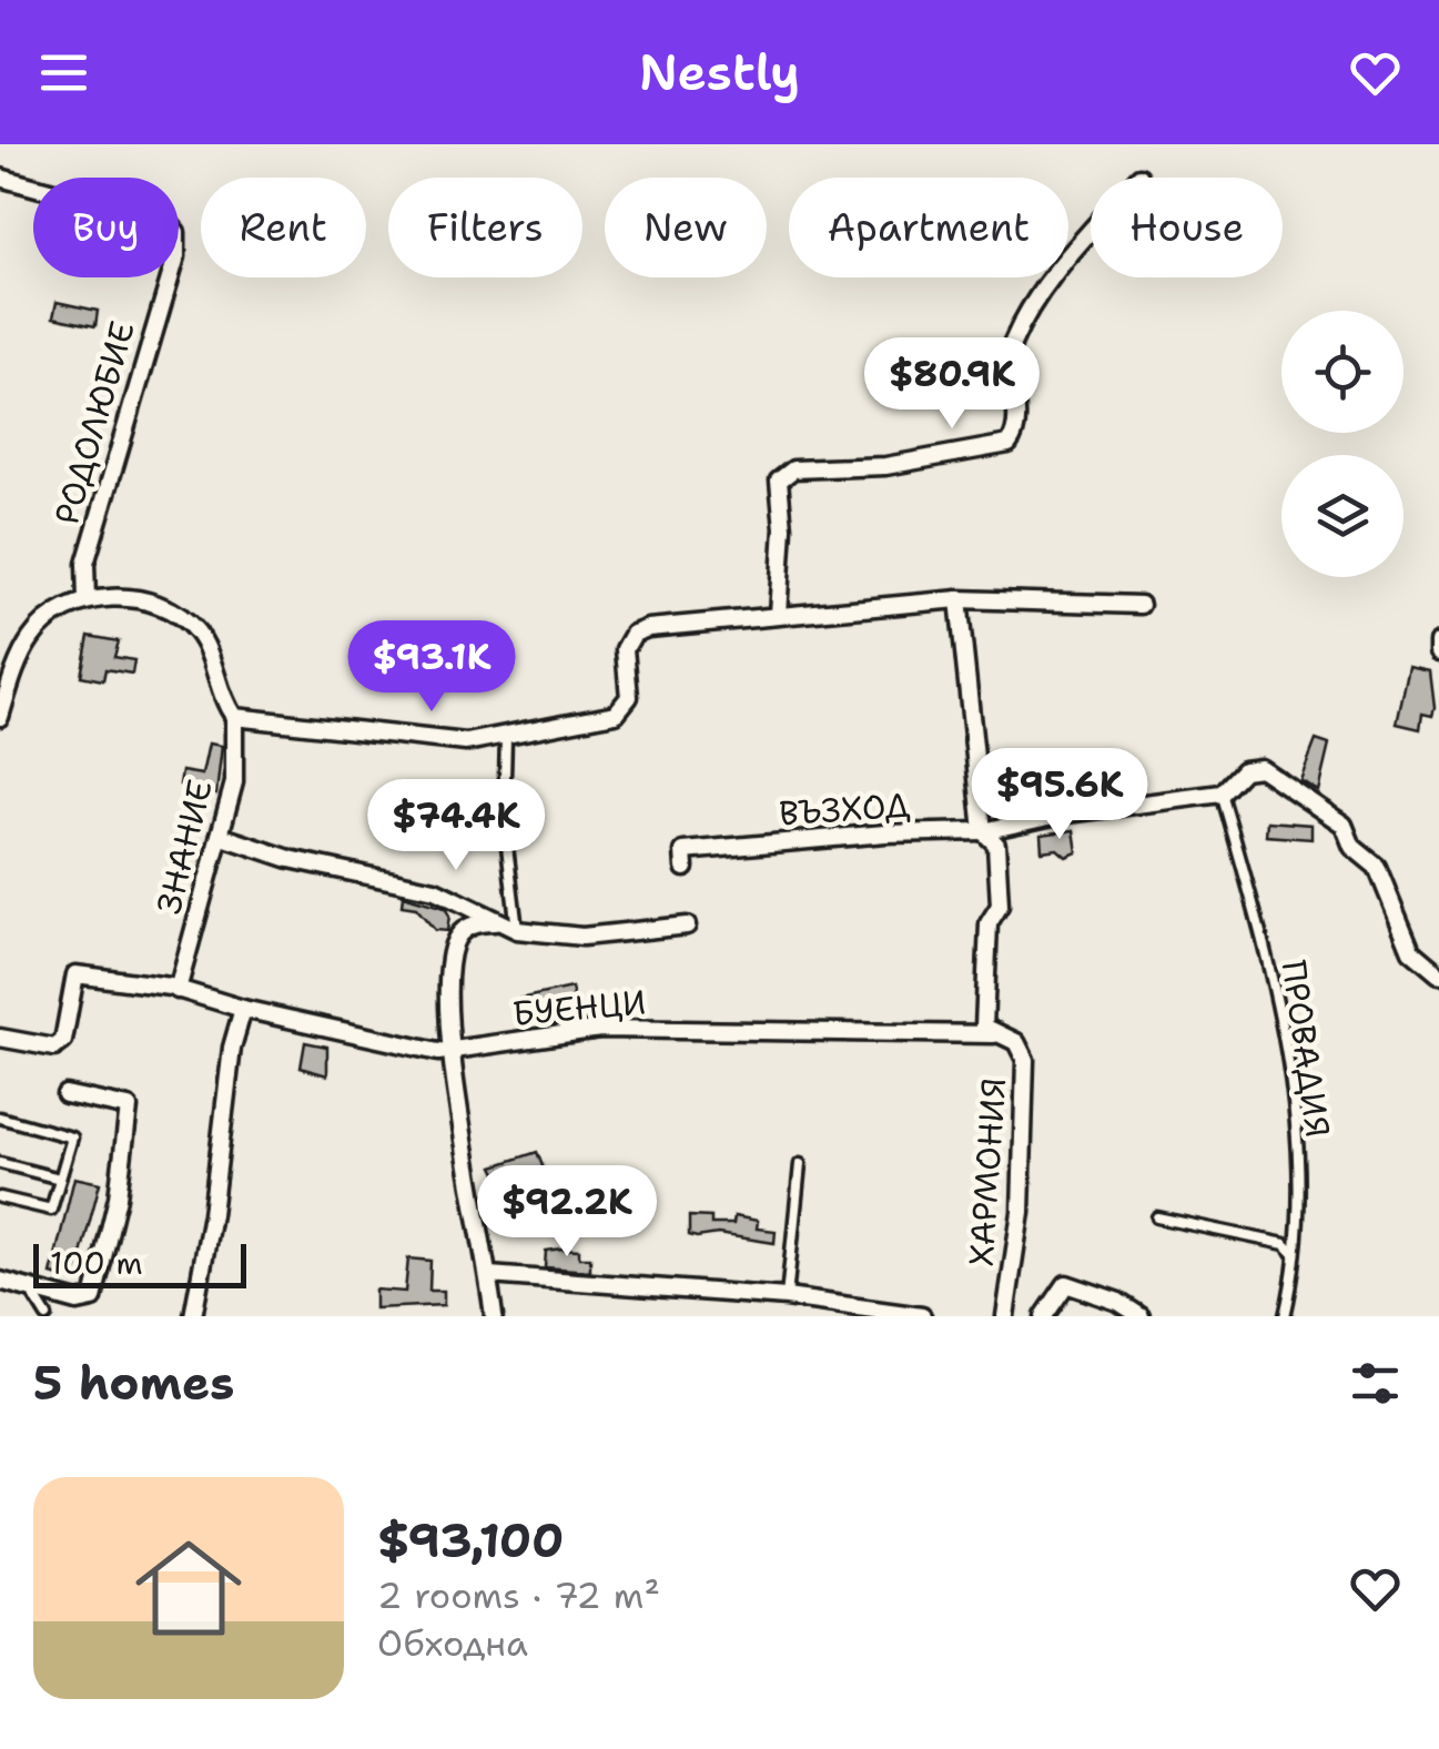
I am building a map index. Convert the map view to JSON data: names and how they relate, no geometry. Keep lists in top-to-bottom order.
{
  "streets": {
    "street": [
      "РОДОЛЮБИЕ",
      "ВЪЗХОД",
      "ЗНАНИЕ",
      "БУЕНЦИ",
      "ХАРМОНИЯ"
    ],
    "lane": ["ПРОВАДИЯ"]
  },
  "crossings": [
    ["ВЪЗХОД", "ПРОВАДИЯ"],
    ["ВЪЗХОД", "ХАРМОНИЯ"],
    ["ЗНАНИЕ", "БУЕНЦИ"],
    ["БУЕНЦИ", "ХАРМОНИЯ"]
  ],
  "scale_bar": "100 m",
  "page": {
    "header": "Nestly",
    "chip": [
      "Buy",
      "Rent",
      "Filters",
      "New",
      "Apartment",
      "House"
    ],
    "price": [
      "$80.9K",
      "$93.1K",
      "$95.6K",
      "$74.4K",
      "$92.2K"
    ],
    "scale": "100 m",
    "heading": "5 homes",
    "list": [
      {
        "name": "$93,100",
        "note": "2 rooms · 72 m² · Обходна"
      }
    ]
  }
}
